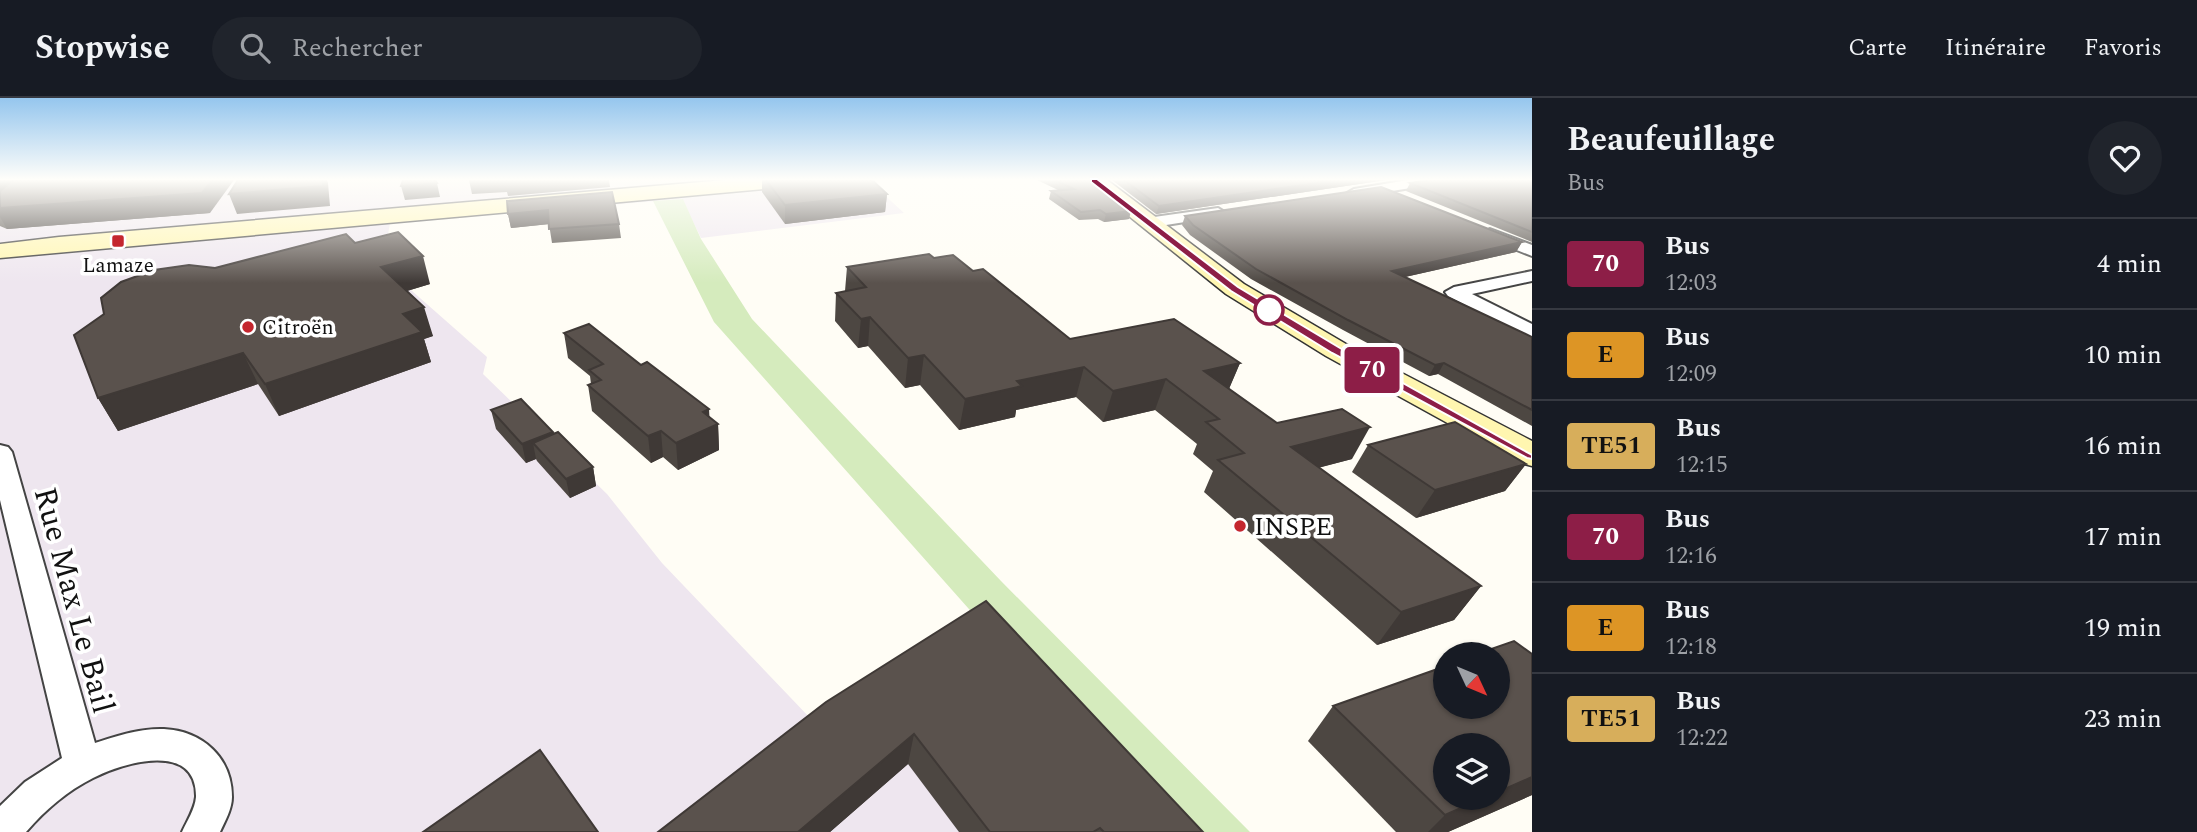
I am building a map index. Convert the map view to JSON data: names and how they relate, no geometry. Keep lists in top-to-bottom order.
{
  "streets": {
    "street": ["Rue Max Le Bail"]
  },
  "places": {
    "transit": ["Lamaze"],
    "other": ["Citroën", "INSPE"]
  },
  "lines": ["bus line 70"],
  "north": "bottom right",
  "page": {
    "header": "Stopwise",
    "search": "Rechercher",
    "nav": ["Carte", "Itinéraire", "Favoris"],
    "on_map": "70",
    "heading": ["Beaufeuillage", "Bus"],
    "list": [
      {
        "mark": "70",
        "name": "Bus",
        "note": "12:03",
        "value": "4 min"
      },
      {
        "mark": "E",
        "name": "Bus",
        "note": "12:09",
        "value": "10 min"
      },
      {
        "mark": "TE51",
        "name": "Bus",
        "note": "12:15",
        "value": "16 min"
      },
      {
        "mark": "70",
        "name": "Bus",
        "note": "12:16",
        "value": "17 min"
      },
      {
        "mark": "E",
        "name": "Bus",
        "note": "12:18",
        "value": "19 min"
      },
      {
        "mark": "TE51",
        "name": "Bus",
        "note": "12:22",
        "value": "23 min"
      }
    ]
  }
}
